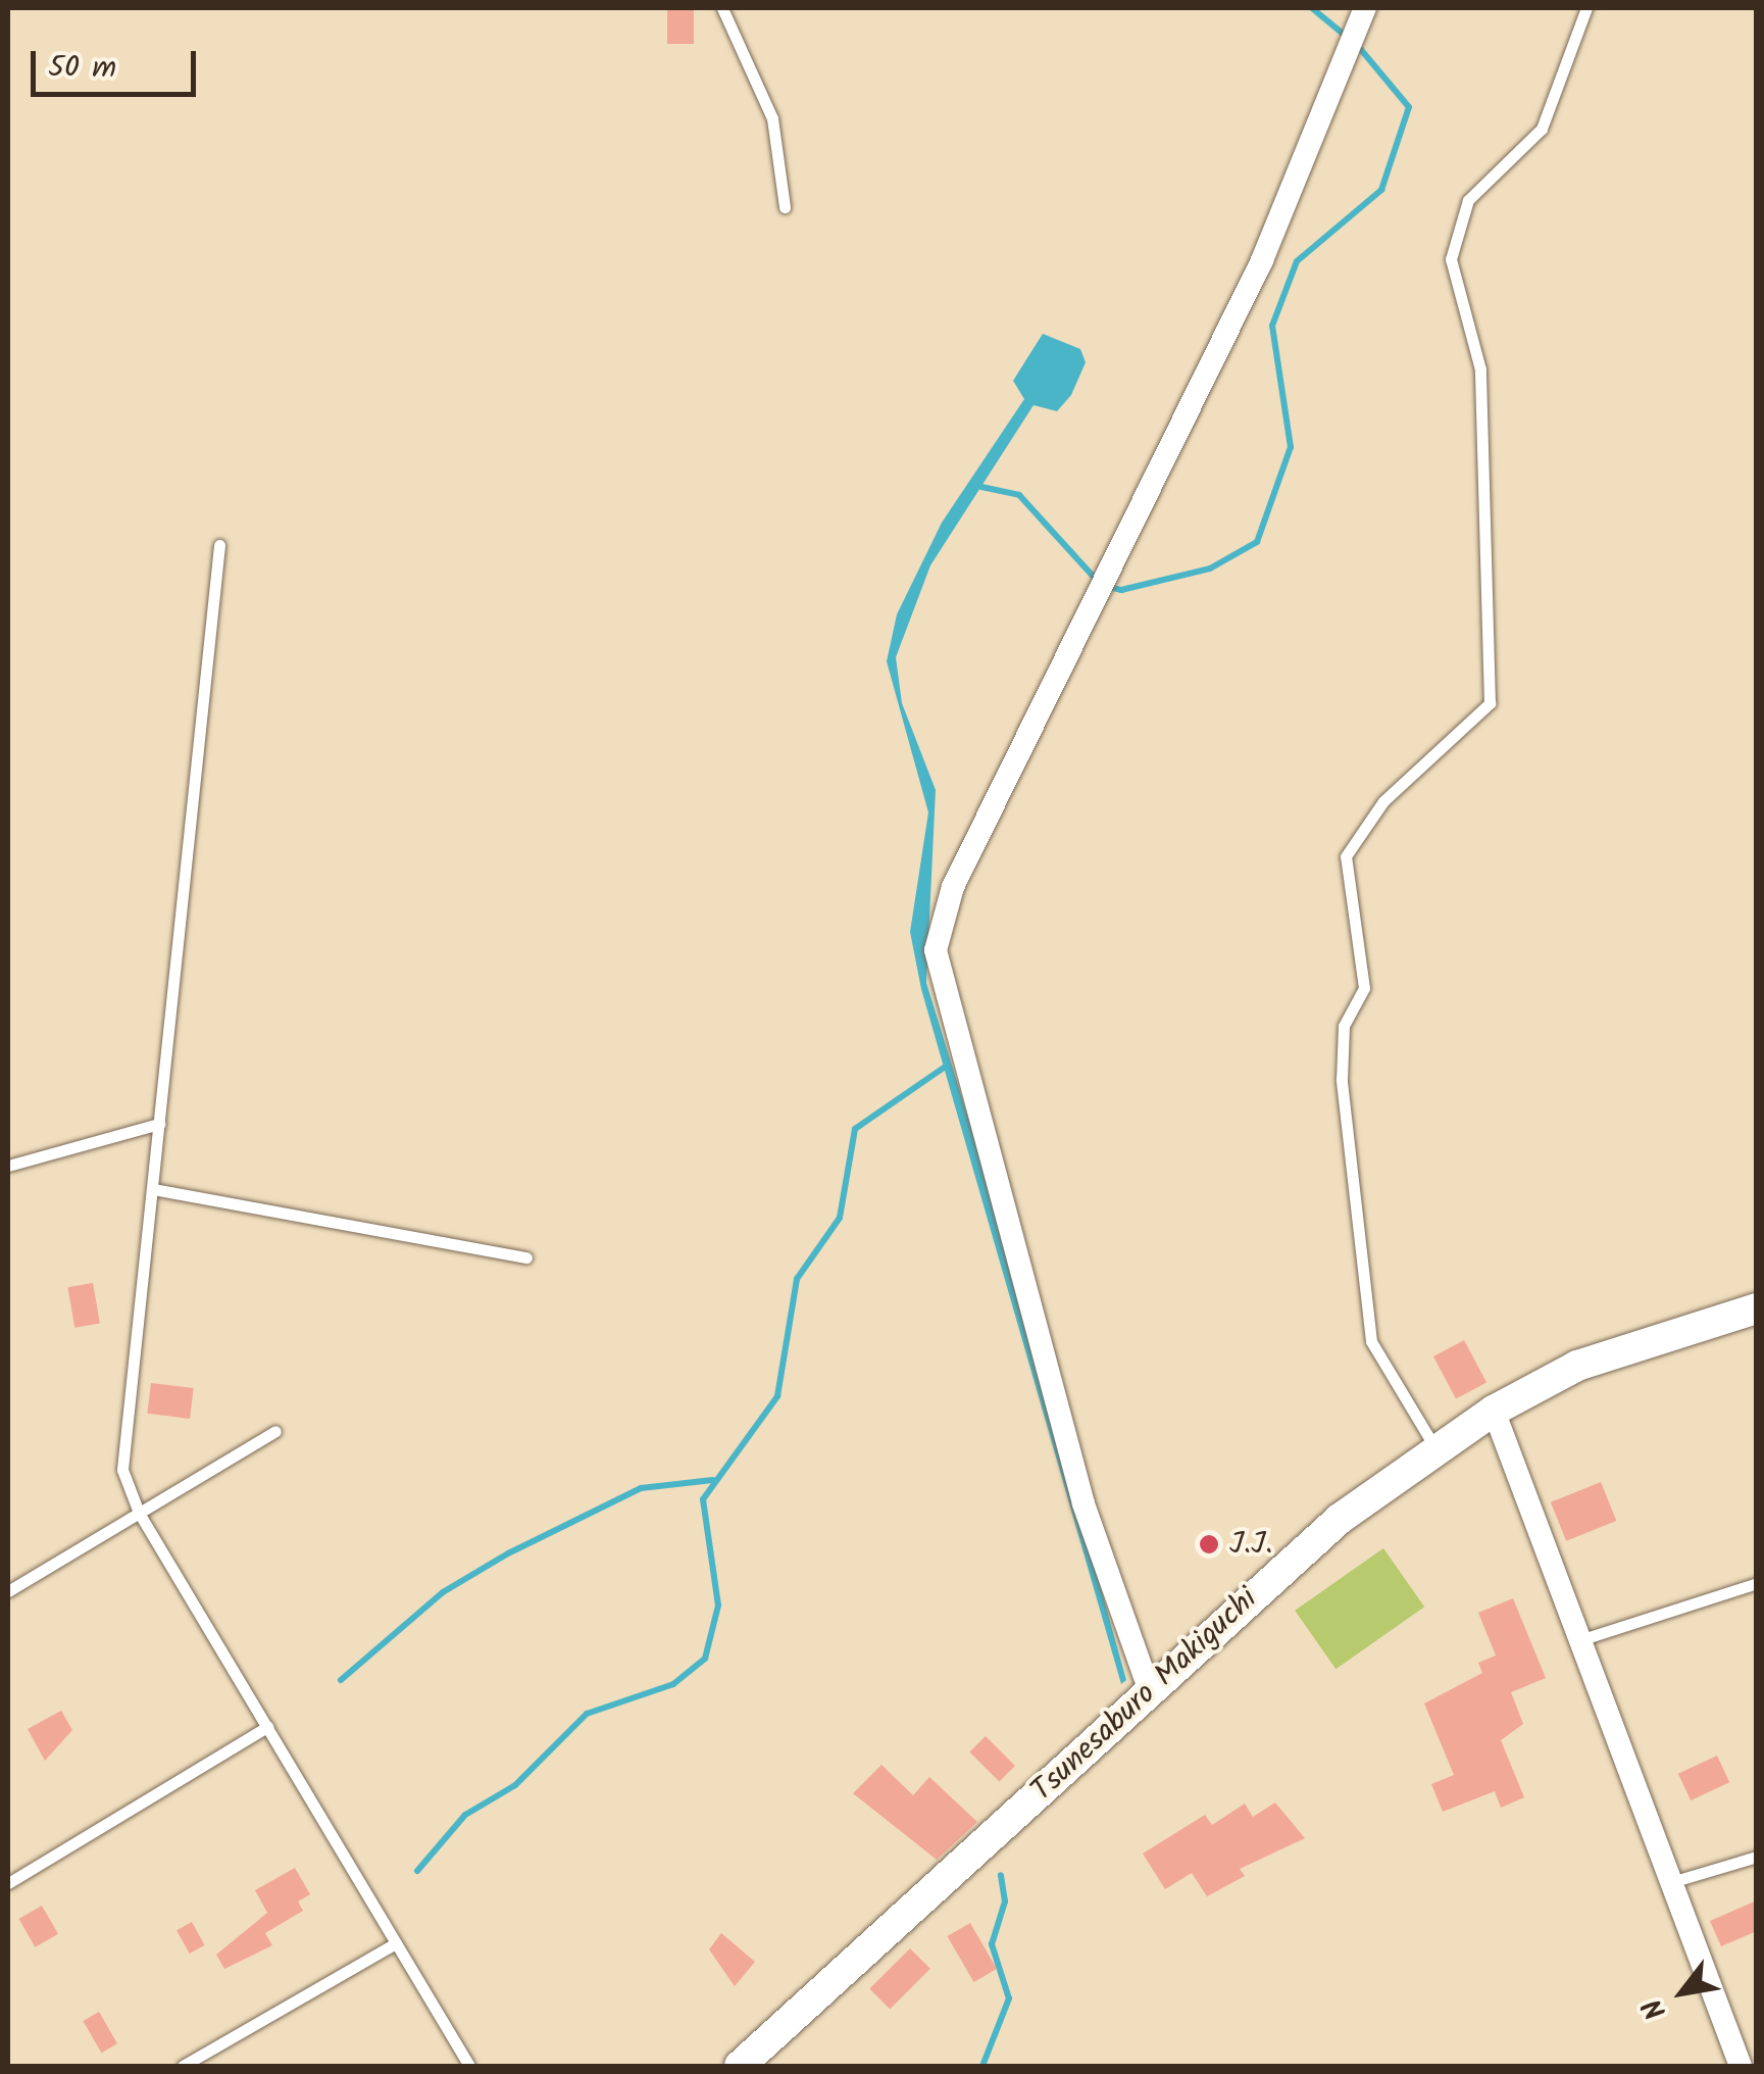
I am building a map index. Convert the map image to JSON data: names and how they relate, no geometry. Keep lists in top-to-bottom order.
{
  "streets": {
    "street": ["Tsunesaburo Makiguchi"]
  },
  "places": ["J.J."],
  "scale_bar": "50 m",
  "north": "bottom left"
}
